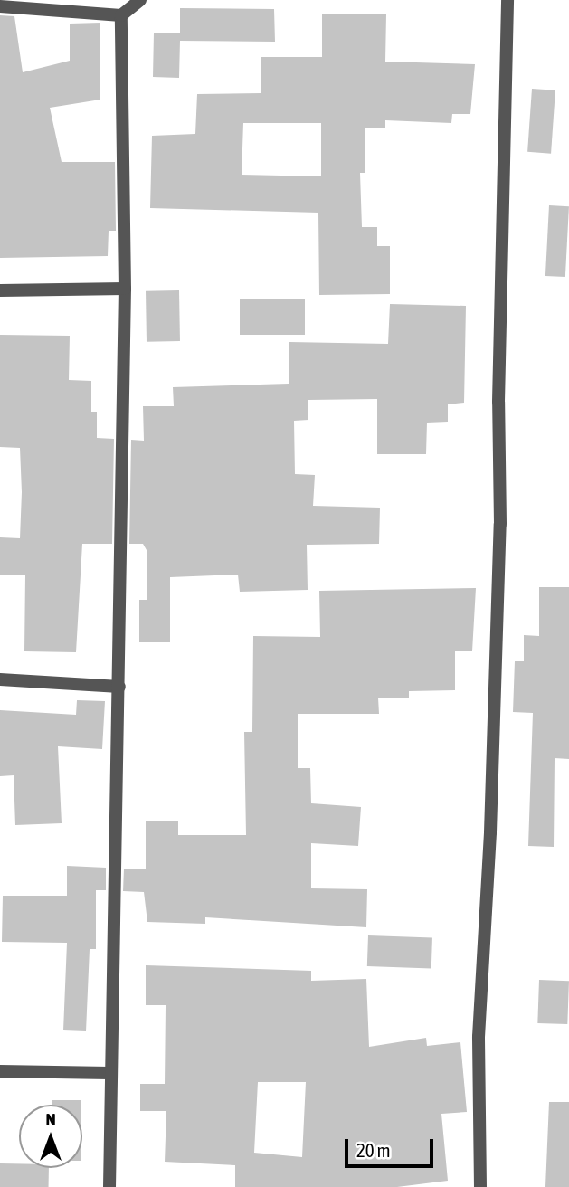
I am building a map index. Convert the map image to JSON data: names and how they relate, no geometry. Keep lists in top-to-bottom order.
{
  "scale_bar": "20 m",
  "north": "top"
}
